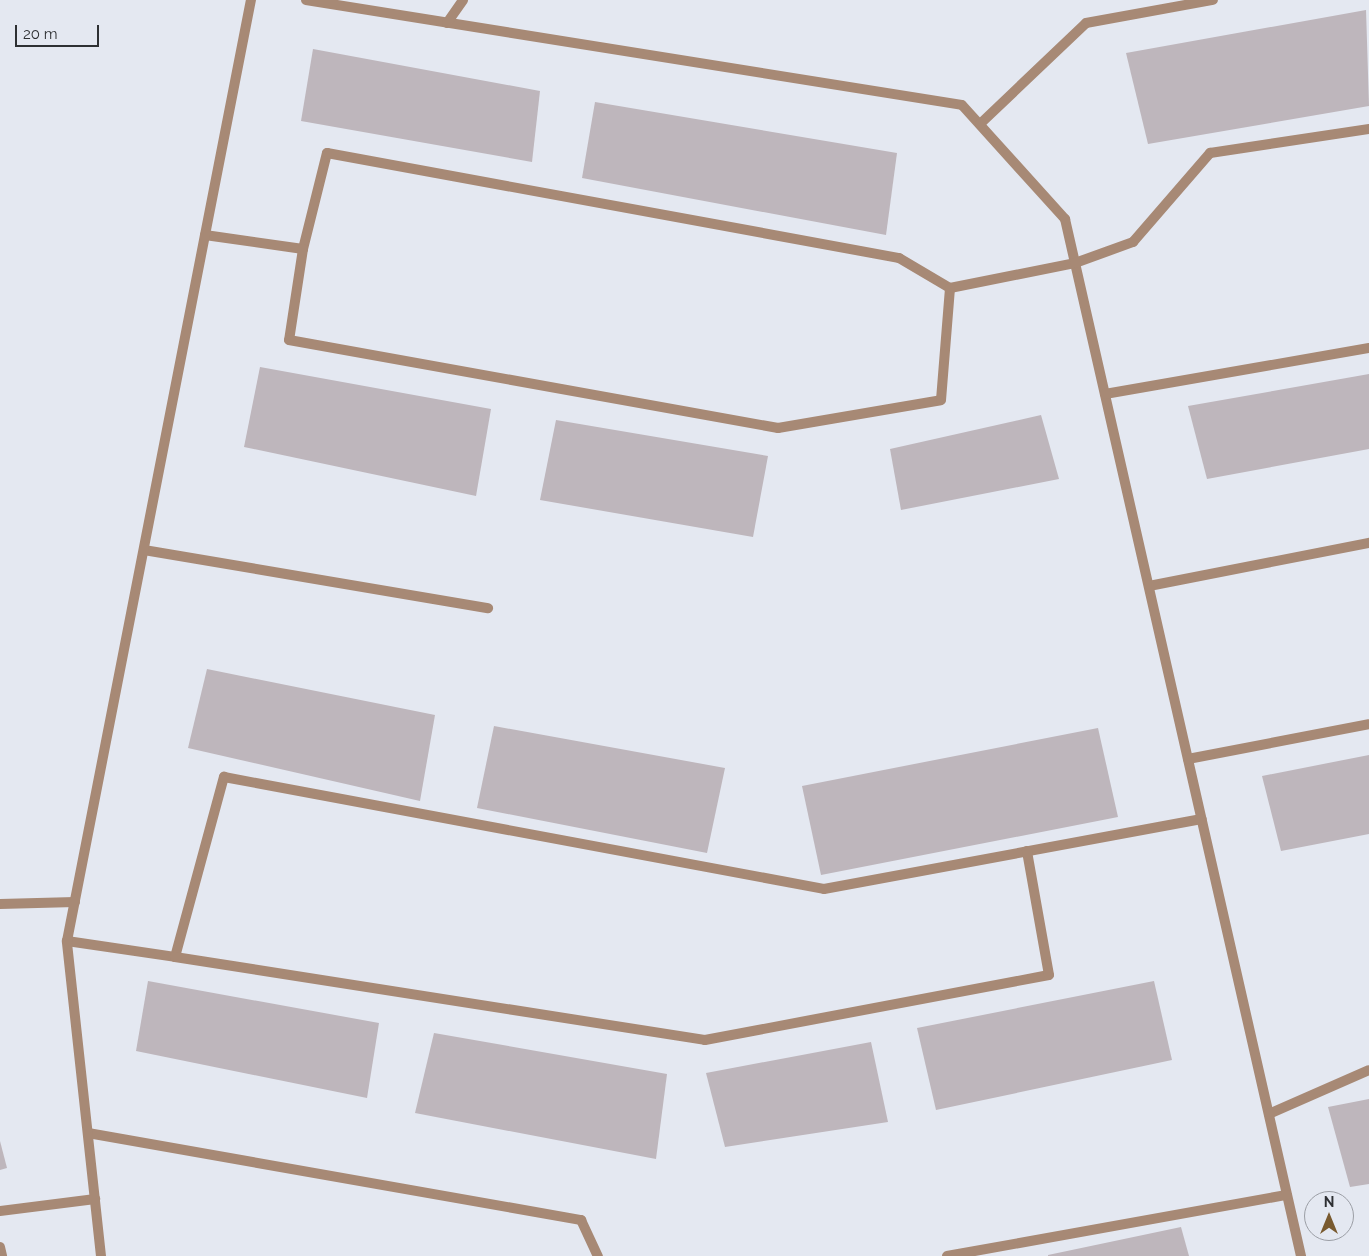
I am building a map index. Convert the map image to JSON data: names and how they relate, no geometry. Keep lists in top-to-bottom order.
{
  "scale_bar": "20 m",
  "north": "top"
}
